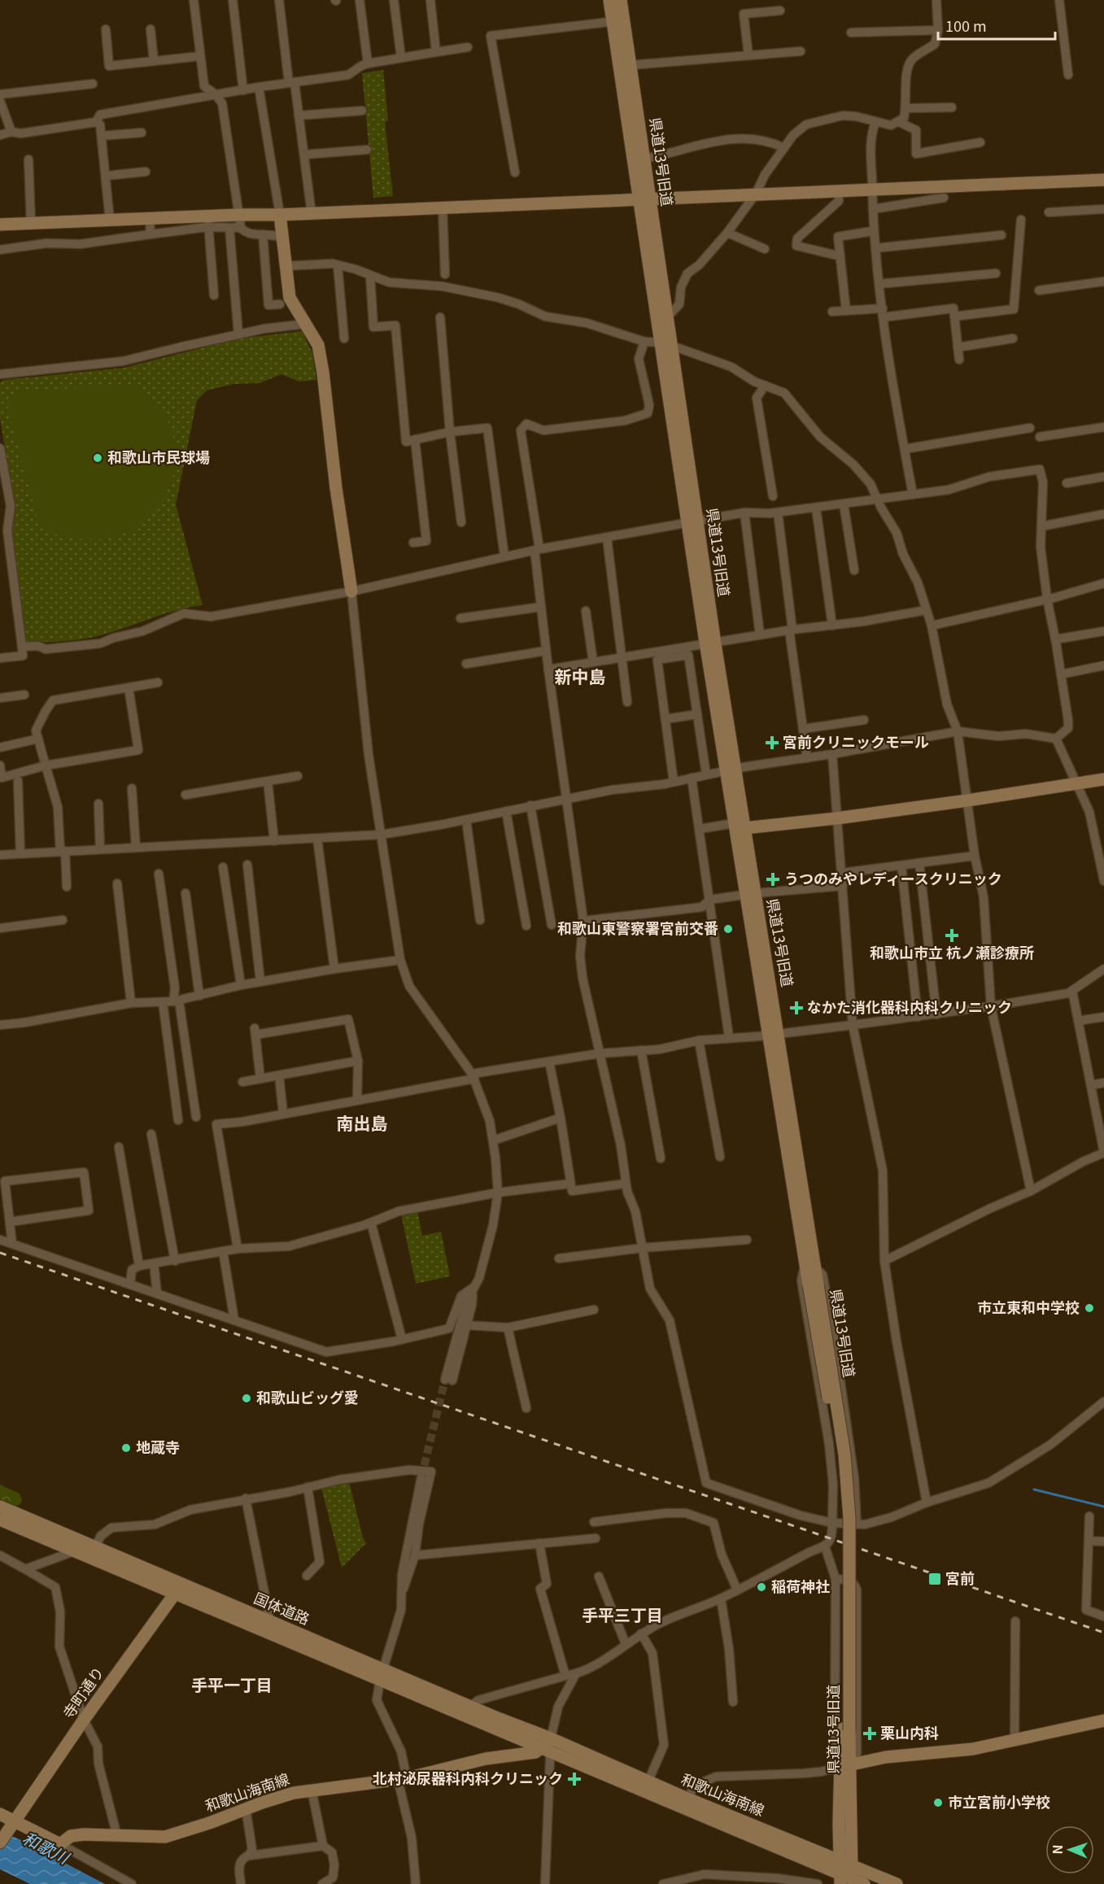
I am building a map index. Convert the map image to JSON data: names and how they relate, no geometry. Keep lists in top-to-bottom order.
{
  "streets": {
    "street": [
      "県道13号旧道",
      "国体道路",
      "寺町通り",
      "和歌山海南線"
    ]
  },
  "crossings": [
    ["県道13号旧道", "和歌山海南線"],
    ["国体道路", "寺町通り"],
    ["国体道路", "和歌山海南線"]
  ],
  "districts": [
    "新中島",
    "南出島",
    "手平三丁目",
    "手平一丁目"
  ],
  "water": ["和歌川"],
  "places": {
    "other": [
      "和歌山市民球場",
      "和歌山東警察署宮前交番",
      "市立東和中学校",
      "和歌山ビッグ愛",
      "地蔵寺",
      "稲荷神社",
      "市立宮前小学校"
    ],
    "health": [
      "宮前クリニックモール",
      "うつのみやレディースクリニック",
      "和歌山市立 杭ノ瀬診療所",
      "なかた消化器科内科クリニック",
      "栗山内科",
      "北村泌尿器科内科クリニック"
    ],
    "transit": ["宮前"]
  },
  "scale_bar": "100 m",
  "north": "left"
}
